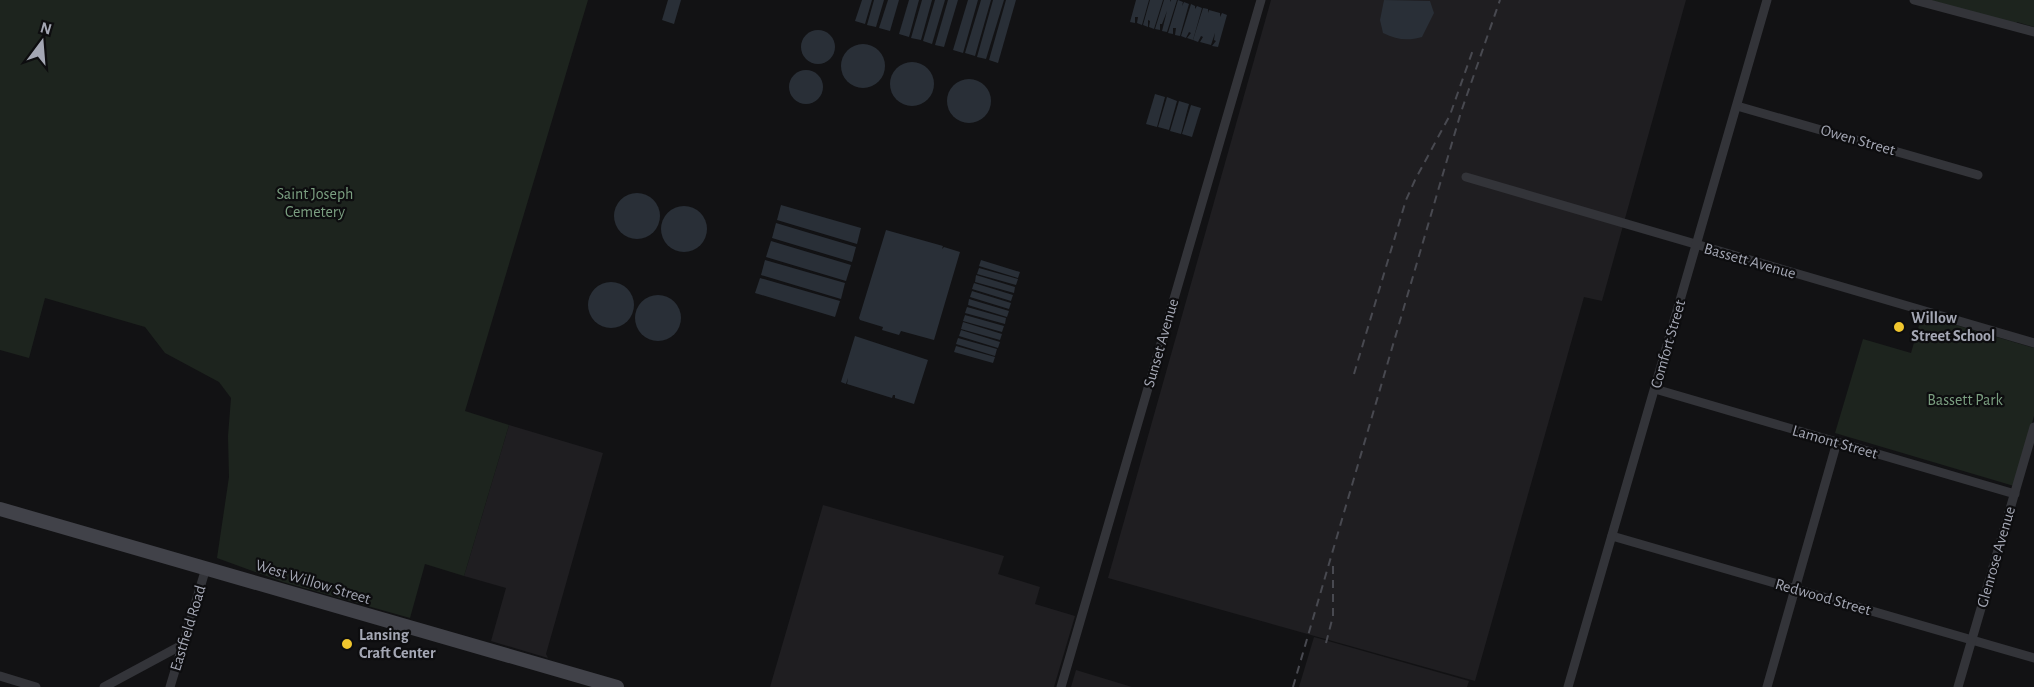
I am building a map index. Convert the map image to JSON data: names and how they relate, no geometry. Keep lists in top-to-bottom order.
{
  "streets": {
    "street": [
      "Owen Street",
      "Bassett Avenue",
      "Sunset Avenue",
      "Comfort Street",
      "Lamont Street",
      "Glenrose Avenue",
      "West Willow Street",
      "Redwood Street",
      "Eastfield Road"
    ]
  },
  "crossings": [
    ["Owen Street", "Comfort Street"],
    ["Bassett Avenue", "Comfort Street"],
    ["Comfort Street", "Lamont Street"],
    ["Comfort Street", "Redwood Street"],
    ["Lamont Street", "Glenrose Avenue"],
    ["Glenrose Avenue", "Redwood Street"],
    ["West Willow Street", "Eastfield Road"]
  ],
  "parks": ["Saint Joseph Cemetery", "Bassett Park"],
  "places": ["Willow Street School", "Lansing Craft Center"],
  "north": "top"
}
